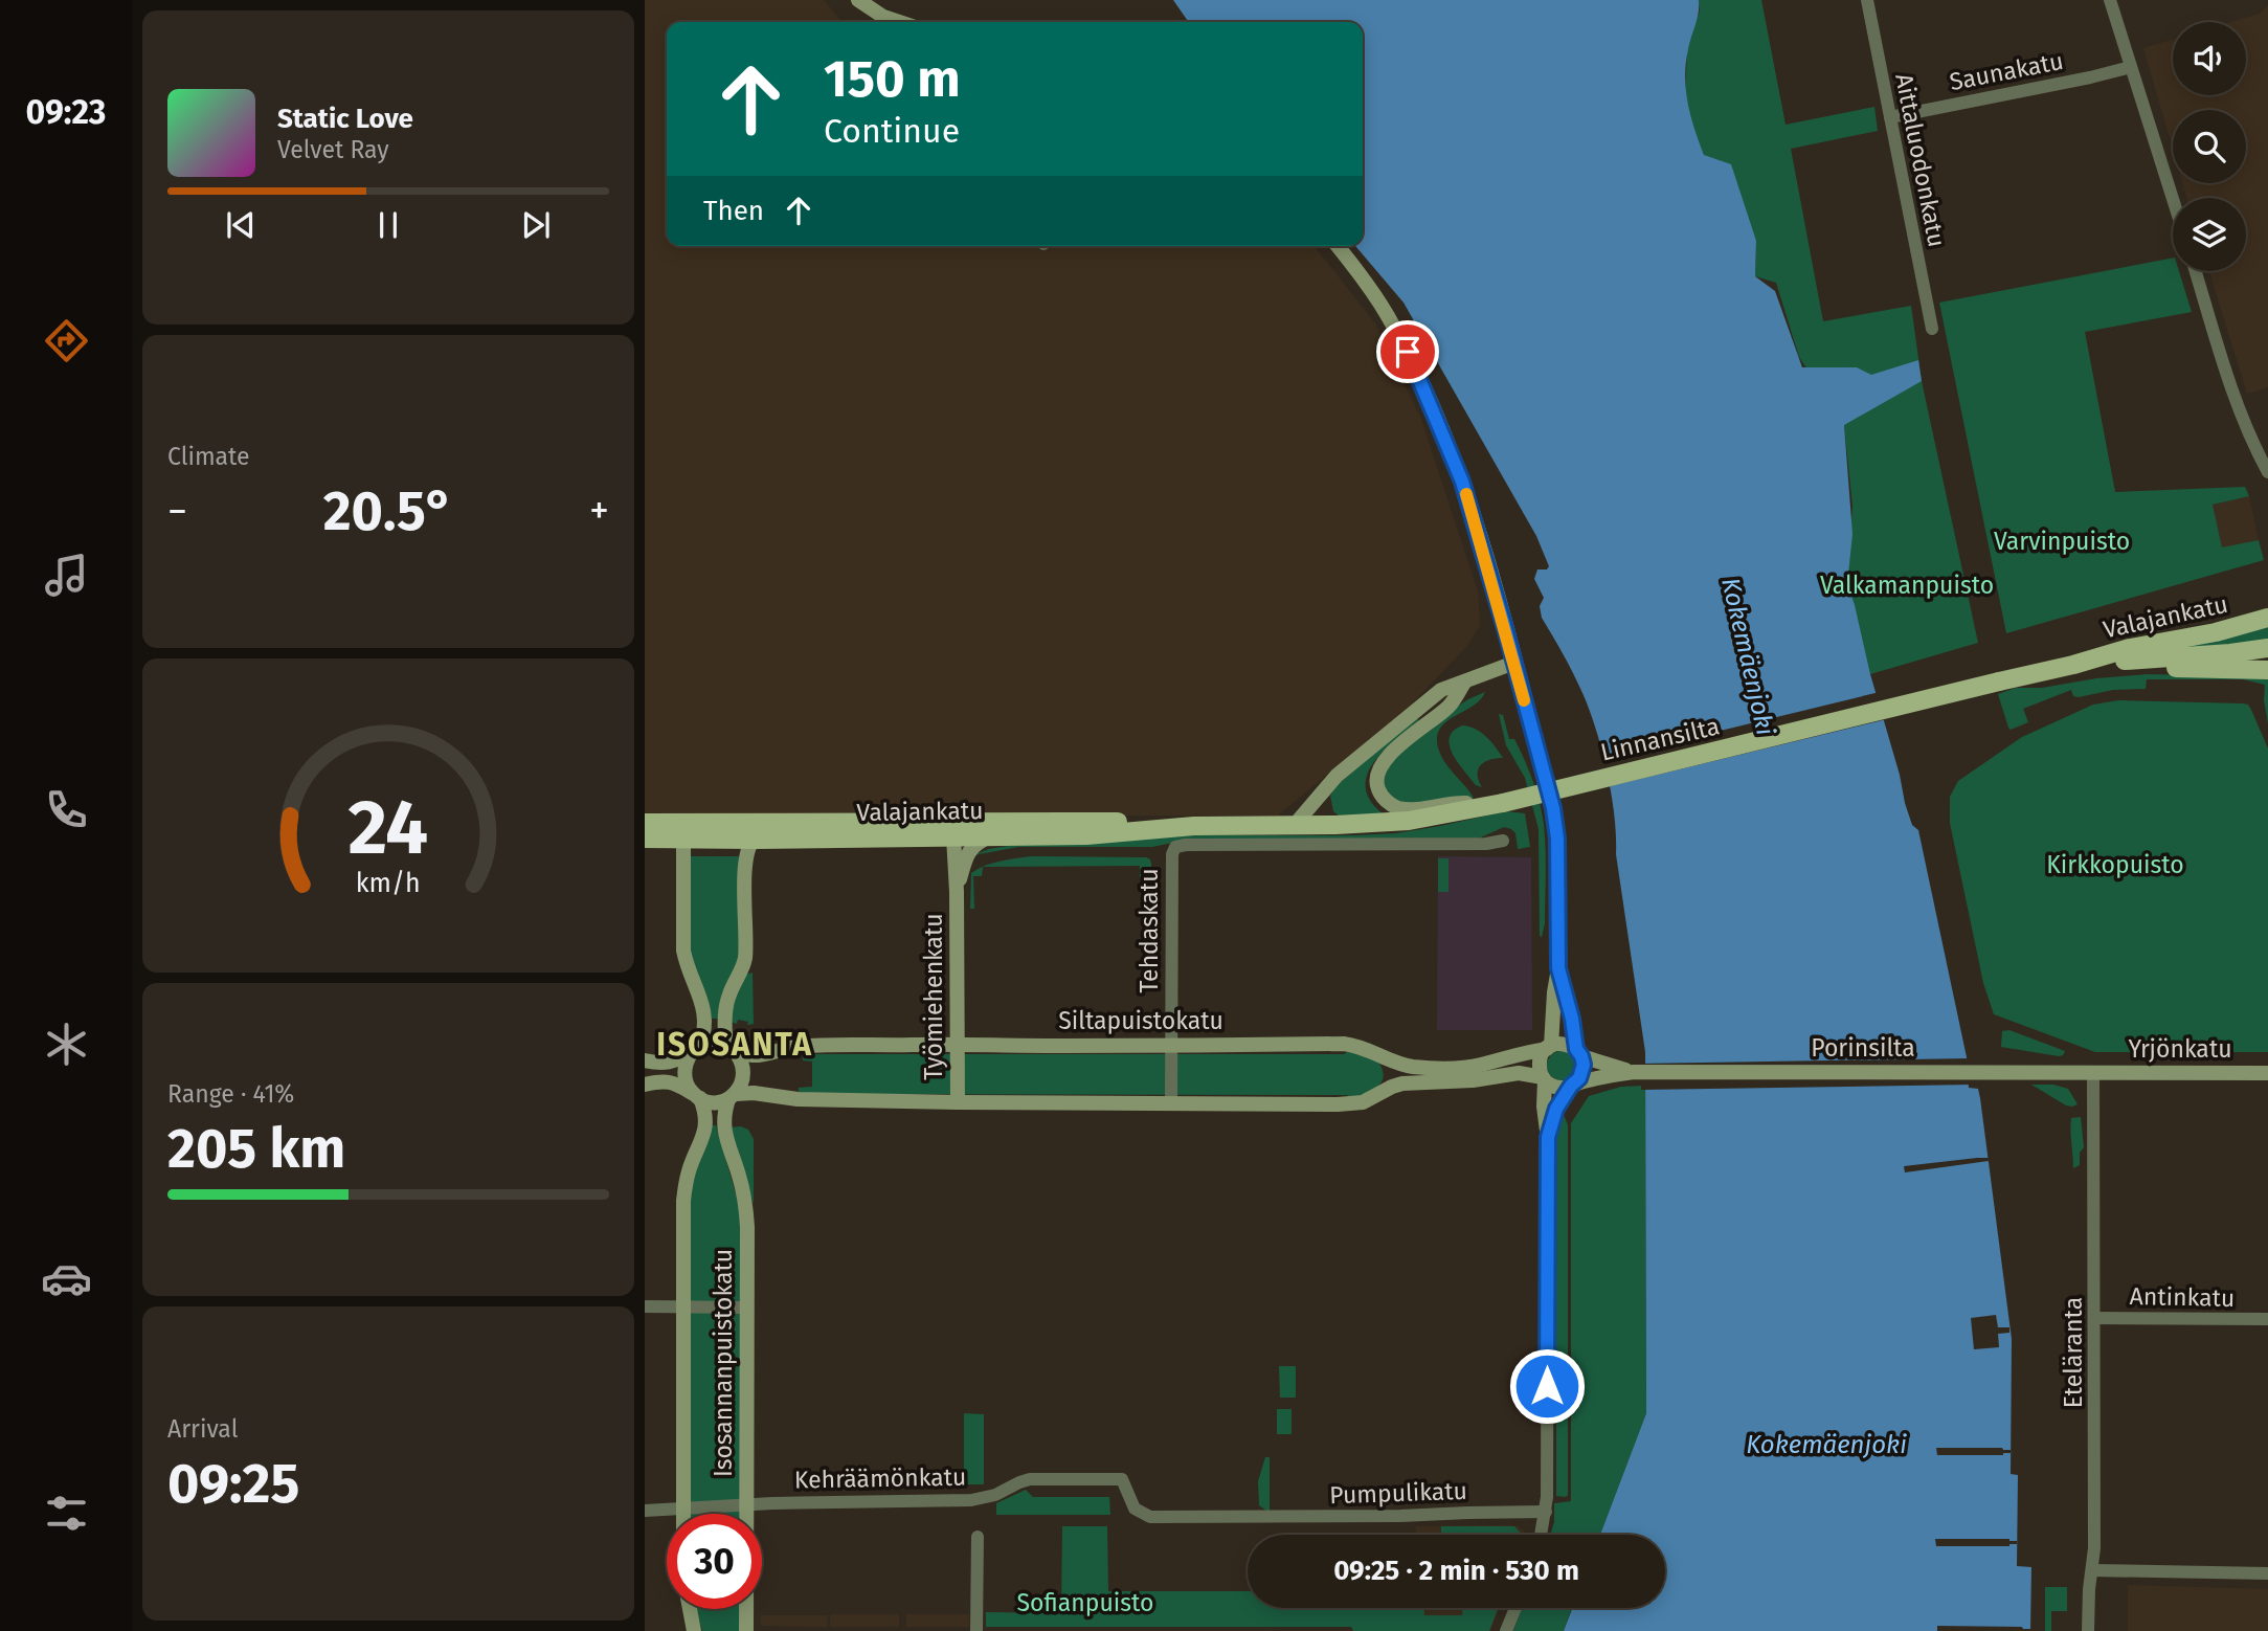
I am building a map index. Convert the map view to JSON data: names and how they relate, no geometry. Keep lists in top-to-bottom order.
{
  "streets": {
    "main road": [
      "Valajankatu",
      "Linnansilta",
      "Työmiehenkatu",
      "Siltapuistokatu",
      "Porinsilta",
      "Yrjönkatu",
      "Isosannanpuistokatu"
    ],
    "street": [
      "Saunakatu",
      "Aittaluodonkatu",
      "Tehdaskatu",
      "Antinkatu",
      "Eteläranta",
      "Kehräämönkatu",
      "Pumpulikatu"
    ]
  },
  "crossings": [
    ["Saunakatu", "Aittaluodonkatu"],
    ["Valajankatu", "Linnansilta"],
    ["Valajankatu", "Työmiehenkatu"],
    ["Tehdaskatu", "Siltapuistokatu"],
    ["Työmiehenkatu", "Siltapuistokatu"],
    ["Siltapuistokatu", "Porinsilta"],
    ["Siltapuistokatu", "Isosannanpuistokatu"],
    ["Porinsilta", "Yrjönkatu"],
    ["Porinsilta", "Eteläranta"],
    ["Yrjönkatu", "Eteläranta"],
    ["Antinkatu", "Eteläranta"],
    ["Isosannanpuistokatu", "Kehräämönkatu"],
    ["Kehräämönkatu", "Pumpulikatu"]
  ],
  "districts": ["ISOSANTA"],
  "water": ["Kokemäenjoki"],
  "parks": [
    "Varvinpuisto",
    "Valkamanpuisto",
    "Kirkkopuisto",
    "Sofianpuisto"
  ],
  "page": {
    "tabs": "09:23",
    "turn": ["150 m", "Continue"],
    "song": ["Static Love", "Velvet Ray"],
    "then": "Then",
    "tile": [
      "Climate",
      ["Range · 41%", "205 km"],
      ["Arrival", "09:25"]
    ],
    "heat": ["−", "20.5°", "+"],
    "limit": "30",
    "trip": "09:25 · 2 min · 530 m",
    "gauge": ["24", "km/h"]
  }
}
